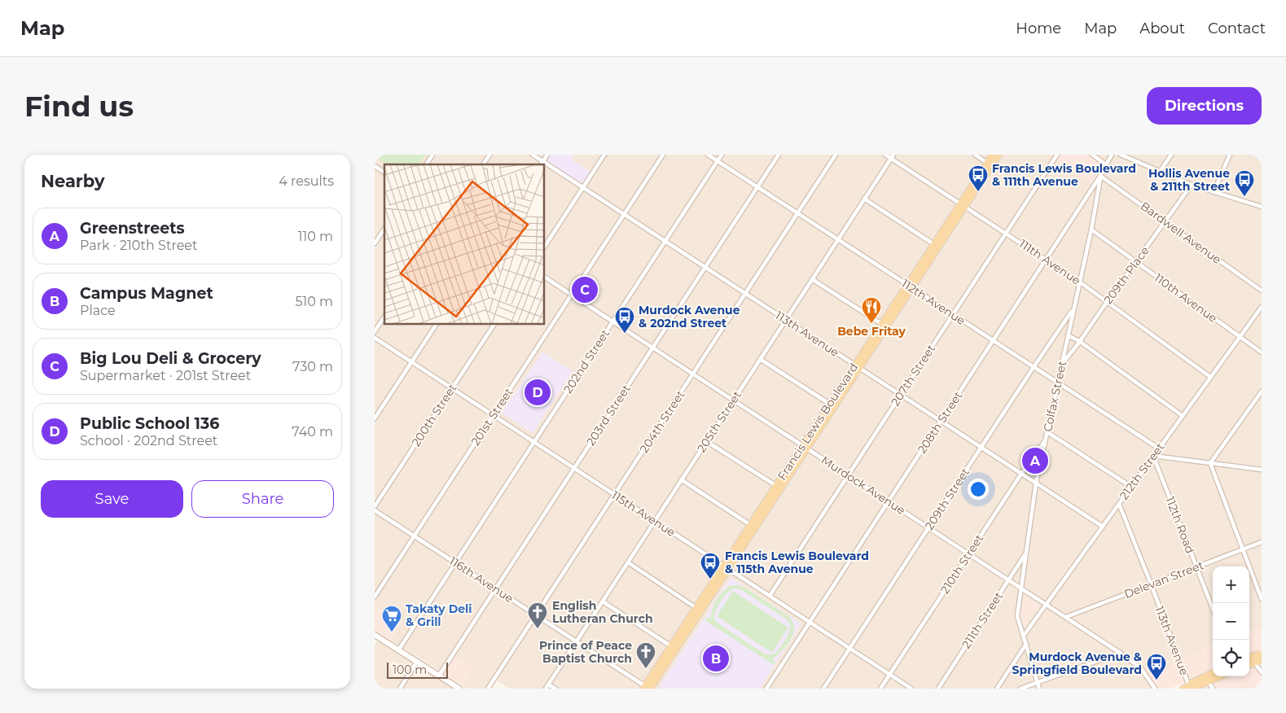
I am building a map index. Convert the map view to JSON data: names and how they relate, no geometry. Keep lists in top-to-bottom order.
{
  "streets": {
    "main road": ["Francis Lewis Boulevard"],
    "street": [
      "Bardwell Avenue",
      "111th Avenue",
      "209th Place",
      "110th Avenue",
      "112th Avenue",
      "113th Avenue",
      "202nd Street",
      "207th Street",
      "Colfax Street",
      "200th Street",
      "203rd Street",
      "201st Street",
      "204th Street",
      "205th Street",
      "208th Street",
      "212th Street",
      "Murdock Avenue",
      "209th Street",
      "115th Avenue",
      "112th Road",
      "210th Street",
      "116th Avenue",
      "Delevan Street",
      "211th Street"
    ]
  },
  "crossings": [
    ["Bardwell Avenue", "209th Place"],
    ["Bardwell Avenue", "Colfax Street"],
    ["Bardwell Avenue", "208th Street"],
    ["111th Avenue", "209th Place"],
    ["111th Avenue", "207th Street"],
    ["111th Avenue", "Colfax Street"],
    ["111th Avenue", "205th Street"],
    ["111th Avenue", "Francis Lewis Boulevard"],
    ["111th Avenue", "208th Street"],
    ["111th Avenue", "212th Street"],
    ["209th Place", "110th Avenue"],
    ["209th Place", "Colfax Street"],
    ["110th Avenue", "Colfax Street"],
    ["110th Avenue", "212th Street"],
    ["112th Avenue", "202nd Street"],
    ["112th Avenue", "207th Street"],
    ["112th Avenue", "Colfax Street"],
    ["112th Avenue", "203rd Street"],
    ["112th Avenue", "204th Street"],
    ["112th Avenue", "205th Street"],
    ["112th Avenue", "Francis Lewis Boulevard"],
    ["112th Avenue", "208th Street"],
    ["112th Avenue", "212th Street"],
    ["112th Avenue", "209th Street"],
    ["113th Avenue", "202nd Street"],
    ["113th Avenue", "207th Street"],
    ["113th Avenue", "Colfax Street"],
    ["113th Avenue", "203rd Street"],
    ["113th Avenue", "201st Street"],
    ["113th Avenue", "204th Street"],
    ["113th Avenue", "205th Street"],
    ["113th Avenue", "Francis Lewis Boulevard"],
    ["113th Avenue", "208th Street"],
    ["113th Avenue", "212th Street"],
    ["113th Avenue", "209th Street"],
    ["113th Avenue", "210th Street"],
    ["113th Avenue", "Delevan Street"],
    ["202nd Street", "Murdock Avenue"],
    ["202nd Street", "115th Avenue"],
    ["202nd Street", "116th Avenue"],
    ["207th Street", "Murdock Avenue"],
    ["207th Street", "115th Avenue"],
    ["Colfax Street", "208th Street"],
    ["Colfax Street", "212th Street"],
    ["Colfax Street", "Murdock Avenue"],
    ["Colfax Street", "209th Street"],
    ["Colfax Street", "210th Street"],
    ["Colfax Street", "211th Street"],
    ["200th Street", "115th Avenue"],
    ["203rd Street", "Murdock Avenue"],
    ["203rd Street", "115th Avenue"],
    ["203rd Street", "116th Avenue"],
    ["201st Street", "Murdock Avenue"],
    ["201st Street", "115th Avenue"],
    ["201st Street", "116th Avenue"],
    ["204th Street", "Murdock Avenue"],
    ["204th Street", "115th Avenue"],
    ["204th Street", "116th Avenue"],
    ["205th Street", "Murdock Avenue"],
    ["205th Street", "115th Avenue"],
    ["205th Street", "116th Avenue"],
    ["Francis Lewis Boulevard", "Murdock Avenue"],
    ["Francis Lewis Boulevard", "115th Avenue"],
    ["Francis Lewis Boulevard", "116th Avenue"],
    ["208th Street", "Murdock Avenue"],
    ["208th Street", "115th Avenue"],
    ["212th Street", "Murdock Avenue"],
    ["212th Street", "112th Road"],
    ["Murdock Avenue", "209th Street"],
    ["Murdock Avenue", "210th Street"],
    ["Murdock Avenue", "Delevan Street"],
    ["Murdock Avenue", "211th Street"],
    ["209th Street", "115th Avenue"],
    ["115th Avenue", "210th Street"],
    ["112th Road", "Delevan Street"]
  ],
  "places": {
    "bus stop": [
      "Francis Lewis Boulevard & 111th Avenue",
      "Hollis Avenue & 211th Street",
      "Murdock Avenue & 202nd Street",
      "Francis Lewis Boulevard & 115th Avenue",
      "Murdock Avenue & Springfield Boulevard"
    ],
    "restaurant": ["Bebe Fritay"],
    "church": ["English Lutheran Church", "Prince of Peace Baptist Church"],
    "supermarket": ["Takaty Deli & Grill"]
  },
  "scale_bar": "100 m",
  "page": {
    "header": "Map",
    "nav": [
      "Home",
      "Map",
      "About",
      "Contact"
    ],
    "buttons": [
      "Directions",
      ["Save", "Share"]
    ],
    "title": "Find us",
    "heading": ["Nearby", "4 results"],
    "list": [
      {
        "mark": "A",
        "name": "Greenstreets",
        "note": "Park · 210th Street",
        "value": "110 m"
      },
      {
        "mark": "B",
        "name": "Campus Magnet",
        "note": "Place",
        "value": "510 m"
      },
      {
        "mark": "C",
        "name": "Big Lou Deli & Grocery",
        "note": "Supermarket · 201st Street",
        "value": "730 m"
      },
      {
        "mark": "D",
        "name": "Public School 136",
        "note": "School · 202nd Street",
        "value": "740 m"
      }
    ],
    "pins": [
      "C",
      "D",
      "A",
      "B"
    ],
    "map_buttons": ["+", "−"],
    "scale": "100 m"
  }
}
